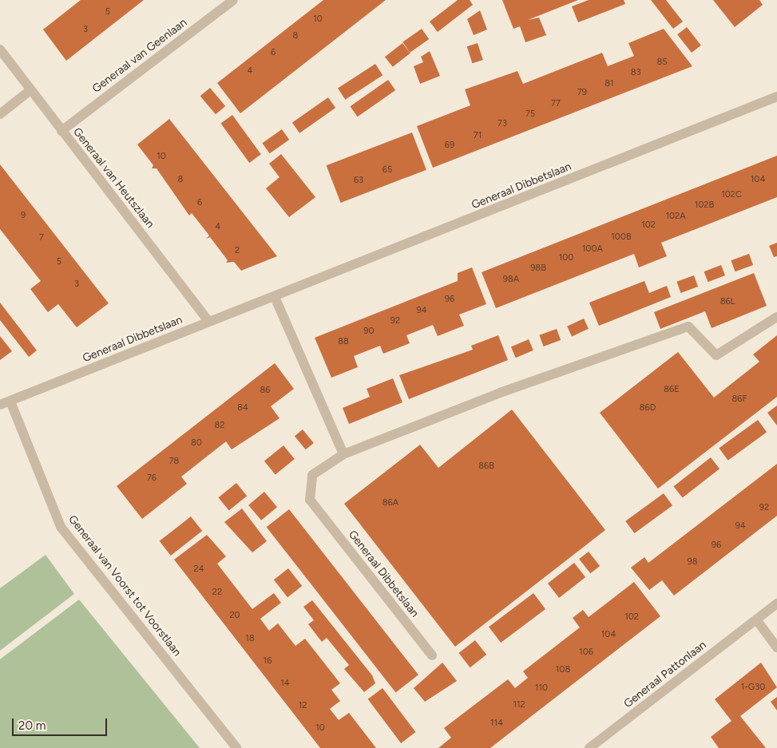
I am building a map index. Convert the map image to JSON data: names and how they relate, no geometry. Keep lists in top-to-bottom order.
{
  "streets": {
    "street": [
      "Generaal van Geenlaan",
      "Generaal van Heutszlaan",
      "Generaal Dibbetslaan",
      "Generaal van Voorst tot Voorstlaan",
      "Generaal Pattonlaan"
    ]
  },
  "crossings": [
    ["Generaal van Geenlaan", "Generaal van Heutszlaan"],
    ["Generaal van Heutszlaan", "Generaal Dibbetslaan"],
    ["Generaal Dibbetslaan", "Generaal van Voorst tot Voorstlaan"]
  ],
  "house_numbers": [
    "5",
    "10",
    "3",
    "8",
    "6",
    "85",
    "4",
    "83",
    "81",
    "79",
    "77",
    "75",
    "73",
    "71",
    "69",
    "10",
    "65",
    "8",
    "104",
    "63",
    "102C",
    "6",
    "102B",
    "9",
    "102A",
    "102",
    "4",
    "100B",
    "7",
    "100A",
    "2",
    "100",
    "5",
    "98B",
    "98A",
    "3",
    "96",
    "86L",
    "94",
    "92",
    "90",
    "88",
    "86E",
    "86",
    "86F",
    "84",
    "86D",
    "82",
    "80",
    "78",
    "86B",
    "76",
    "86A",
    "92",
    "94",
    "96",
    "98",
    "24",
    "22",
    "20",
    "102",
    "104",
    "18",
    "106",
    "16",
    "108",
    "14",
    "1-G30",
    "110",
    "112",
    "12",
    "114",
    "10"
  ],
  "scale_bar": "20 m"
}
